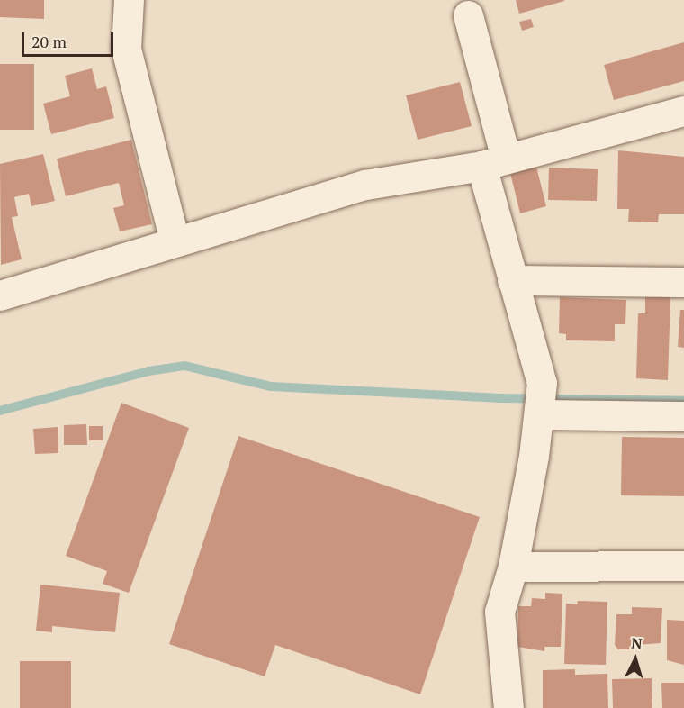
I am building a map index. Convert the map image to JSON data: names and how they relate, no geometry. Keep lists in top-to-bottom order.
{
  "scale_bar": "20 m",
  "north": "top"
}
